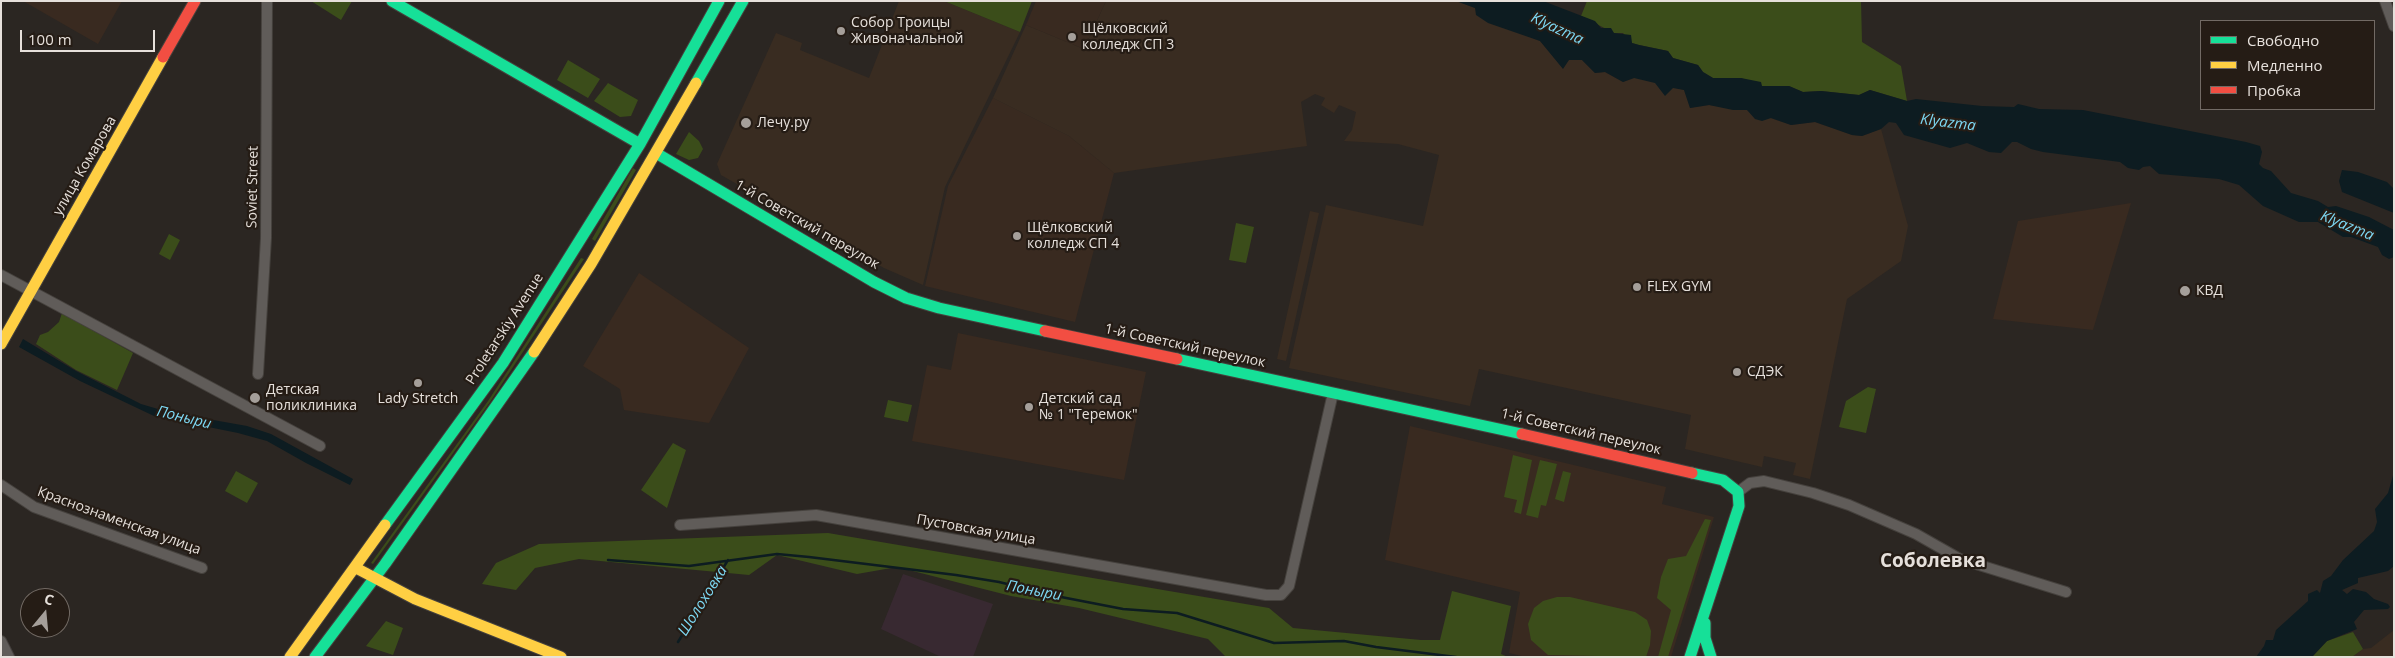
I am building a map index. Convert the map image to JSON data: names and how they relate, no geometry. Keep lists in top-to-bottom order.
{
  "streets": {
    "main road": ["улица Комарова", "1-й Советский переулок", "Proletarskiy Avenue"],
    "street": ["Soviet Street", "Краснознаменская улица", "Пустовская улица"]
  },
  "crossings": [
    ["1-й Советский переулок", "Proletarskiy Avenue"],
    ["1-й Советский переулок", "Пустовская улица"]
  ],
  "districts": ["Соболевка"],
  "water": ["Klyazma", "Поныри", "Шолоховка"],
  "places": [
    "Собор Троицы Живоначальной",
    "Щёлковский колледж СП 3",
    "Лечу.ру",
    "Щёлковский колледж СП 4",
    "FLEX GYM",
    "КВД",
    "СДЭК",
    "Lady Stretch",
    "Детская поликлиника",
    "Детский сад № 1 \"Теремок\""
  ],
  "legend": ["Свободно", "Медленно", "Пробка"],
  "scale_bar": "100 m",
  "north": "top"
}
